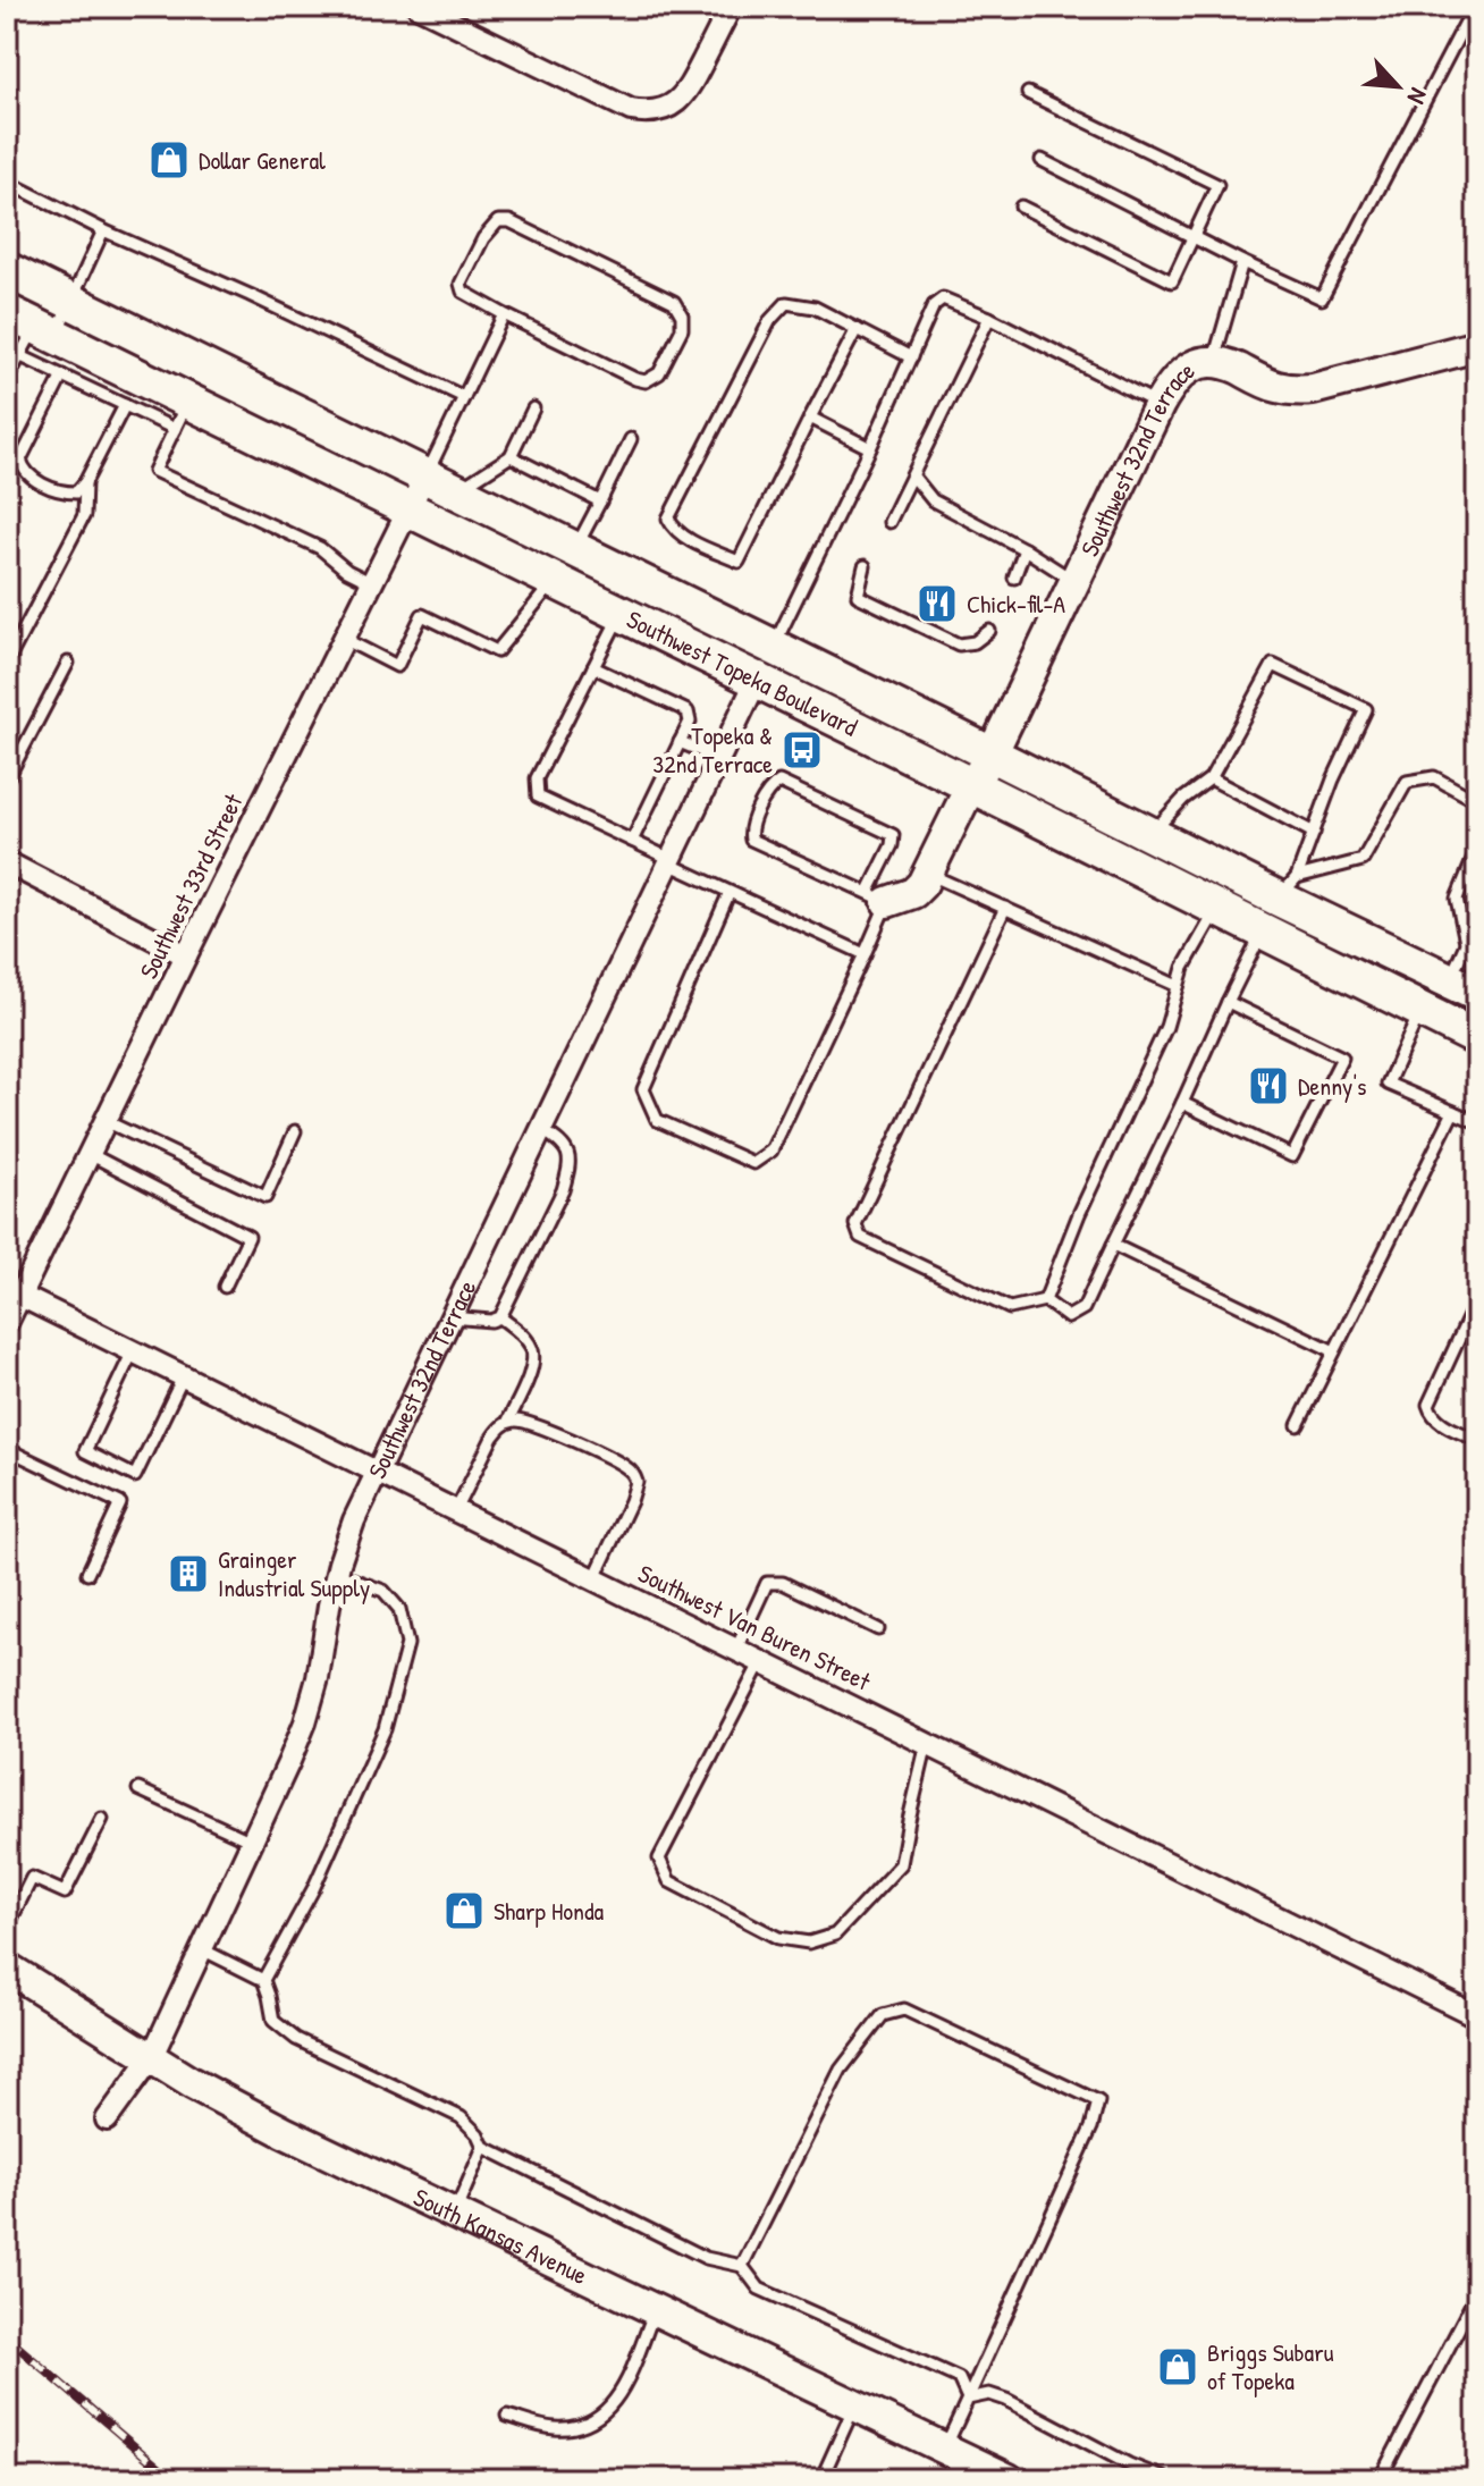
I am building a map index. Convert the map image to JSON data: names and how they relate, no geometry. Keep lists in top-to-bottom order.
{
  "streets": {
    "main road": ["Southwest 32nd Terrace", "Southwest Topeka Boulevard", "South Kansas Avenue"],
    "street": ["Southwest 33rd Street", "Southwest Van Buren Street"]
  },
  "crossings": [
    ["Southwest 32nd Terrace", "Southwest Topeka Boulevard"],
    ["Southwest 32nd Terrace", "Southwest Van Buren Street"],
    ["Southwest 32nd Terrace", "South Kansas Avenue"],
    ["Southwest Topeka Boulevard", "Southwest 33rd Street"],
    ["Southwest 33rd Street", "Southwest Van Buren Street"]
  ],
  "places": {
    "shop": ["Dollar General", "Sharp Honda", "Briggs Subaru of Topeka"],
    "restaurant": ["Chick-fil-A", "Denny's"],
    "bus stop": ["Topeka & 32nd Terrace"],
    "building": ["Grainger Industrial Supply"]
  },
  "north": "bottom right"
}
